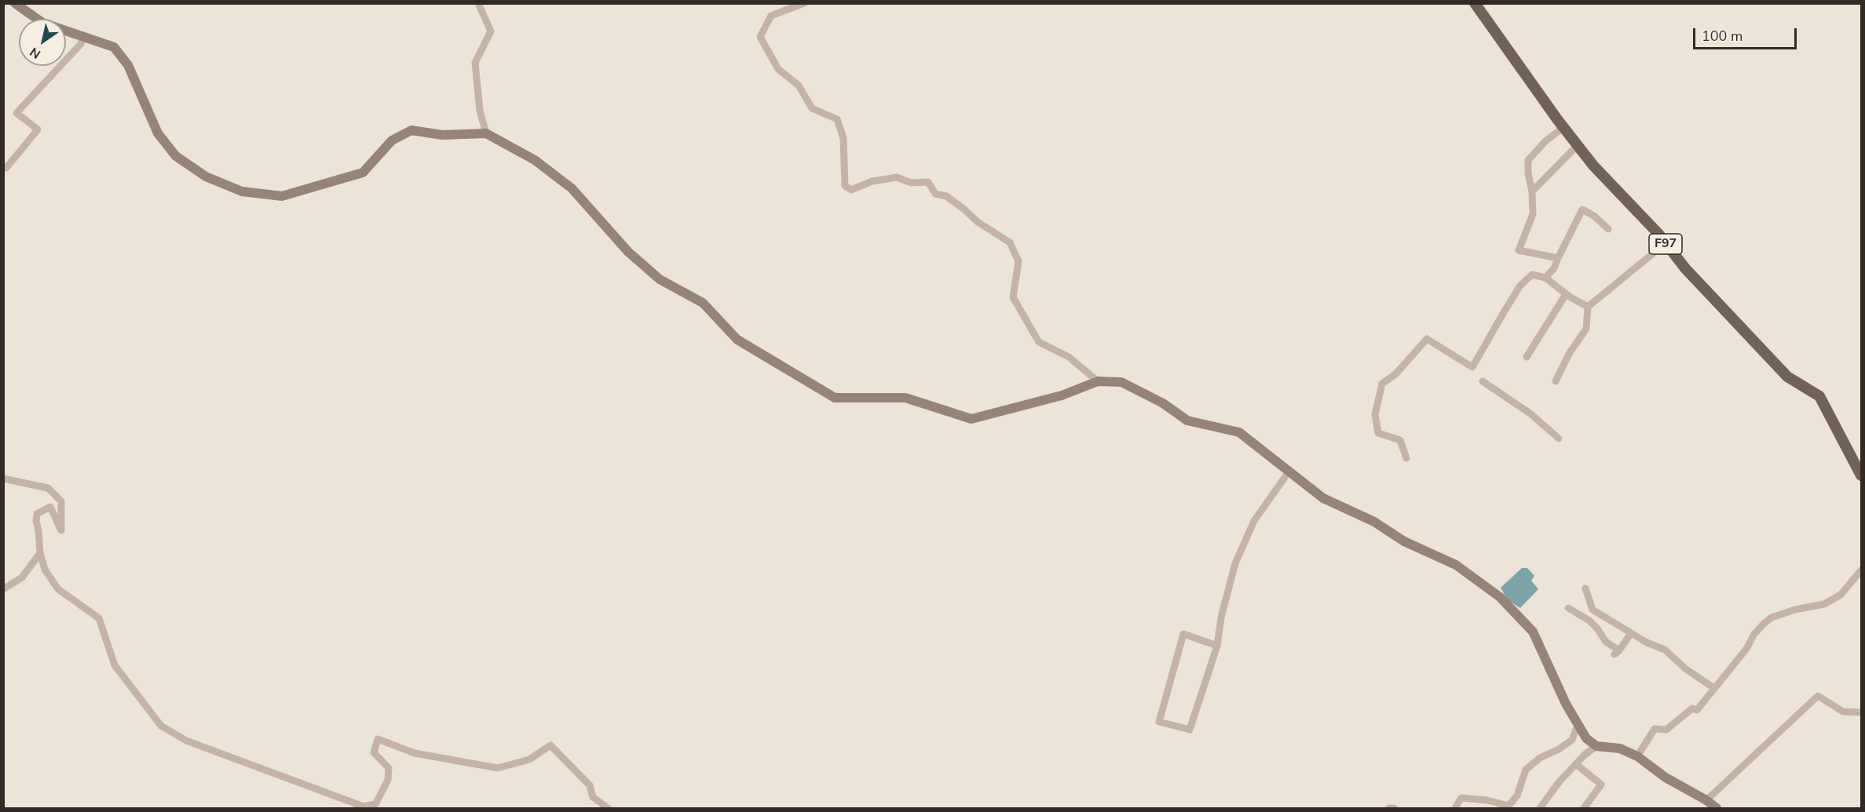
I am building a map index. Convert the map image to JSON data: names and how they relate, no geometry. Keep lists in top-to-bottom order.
{
  "streets": {
    "main road": ["F97"]
  },
  "scale_bar": "100 m",
  "north": "bottom left"
}
